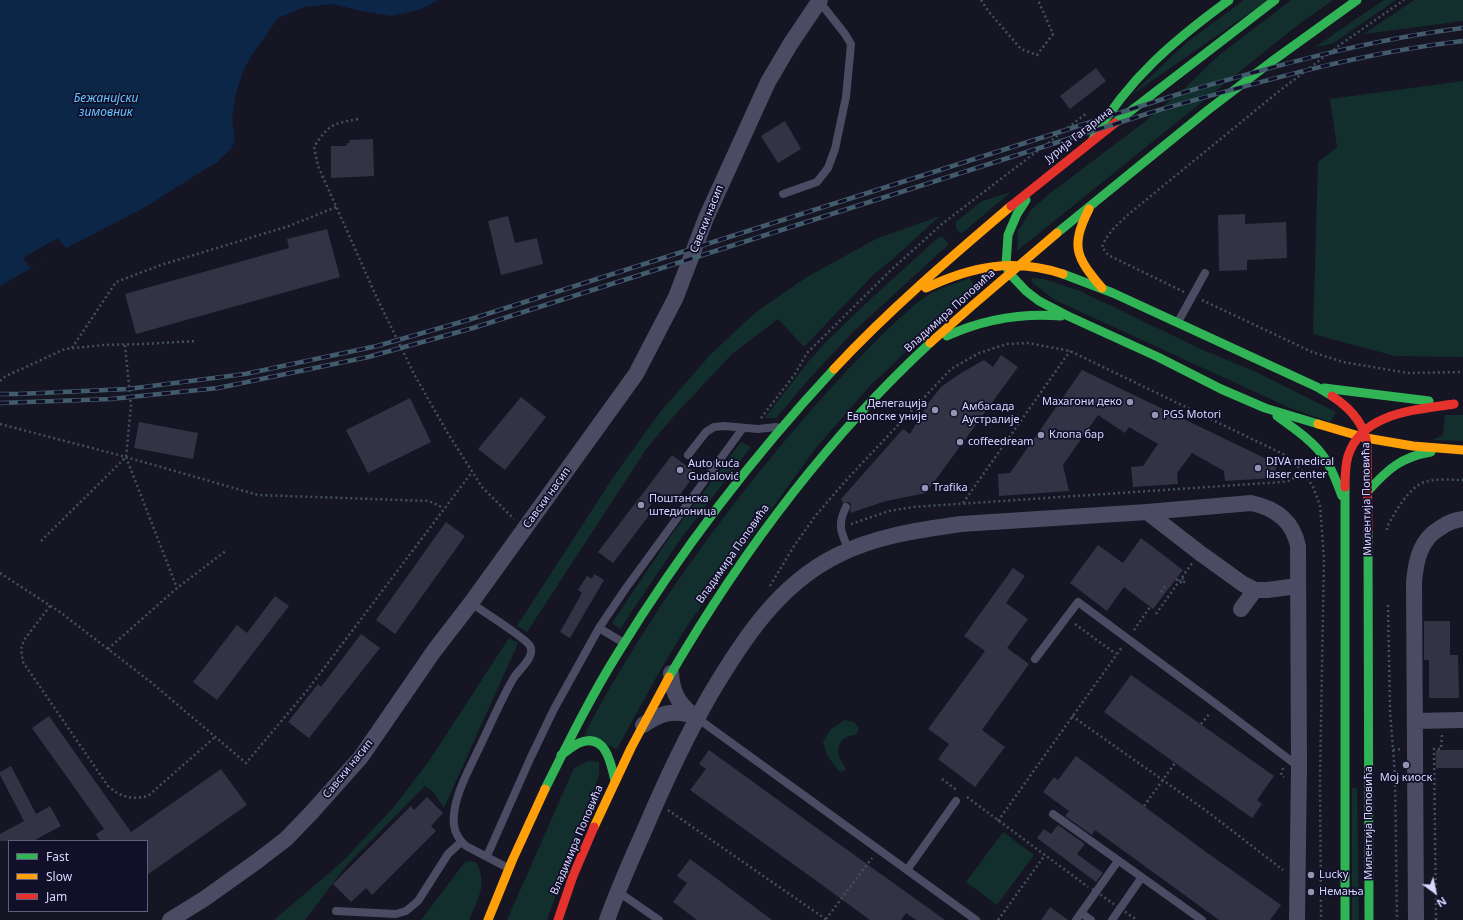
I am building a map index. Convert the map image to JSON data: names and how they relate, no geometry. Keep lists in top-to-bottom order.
{
  "streets": {
    "main road": ["Јурија Гагарина", "Владимира Поповића", "Милентија Поповића"],
    "street": ["Савски насип"]
  },
  "crossings": [
    ["Владимира Поповића", "Милентија Поповића"]
  ],
  "water": ["Бежанијски зимовник"],
  "places": [
    "Махагони деко",
    "Делегација Европске уније",
    "Амбасада Аустралије",
    "PGS Motori",
    "Клопа бар",
    "coffeedream",
    "DIVA medical laser center",
    "Auto kuća Gudalović",
    "Trafika",
    "Поштанска штедионица",
    "Мој киоск",
    "Lucky",
    "Немања"
  ],
  "legend": ["Fast", "Slow", "Jam"],
  "north": "bottom right"
}
